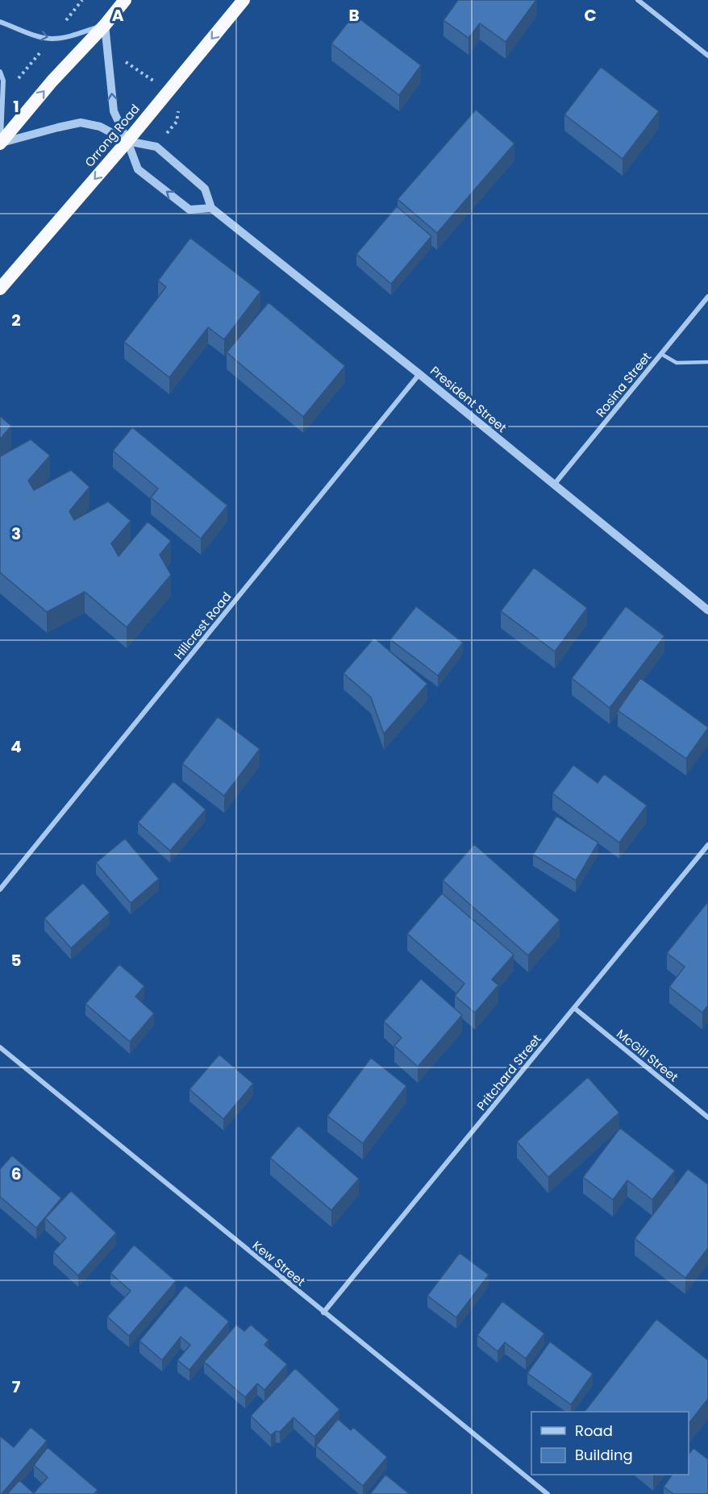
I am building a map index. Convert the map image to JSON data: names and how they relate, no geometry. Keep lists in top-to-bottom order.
{
  "streets": {
    "highway": ["Orrong Road"],
    "street": [
      "Rosina Street",
      "President Street",
      "Hillcrest Road",
      "McGill Street",
      "Pritchard Street",
      "Kew Street"
    ]
  },
  "crossings": [
    ["Orrong Road", "President Street"],
    ["Rosina Street", "President Street"],
    ["President Street", "Hillcrest Road"],
    ["McGill Street", "Pritchard Street"],
    ["Pritchard Street", "Kew Street"]
  ],
  "legend": ["Road", "Building"],
  "grid": {
    "columns": ["A", "B", "C"],
    "rows": [
      "1",
      "2",
      "3",
      "4",
      "5",
      "6",
      "7"
    ]
  }
}
